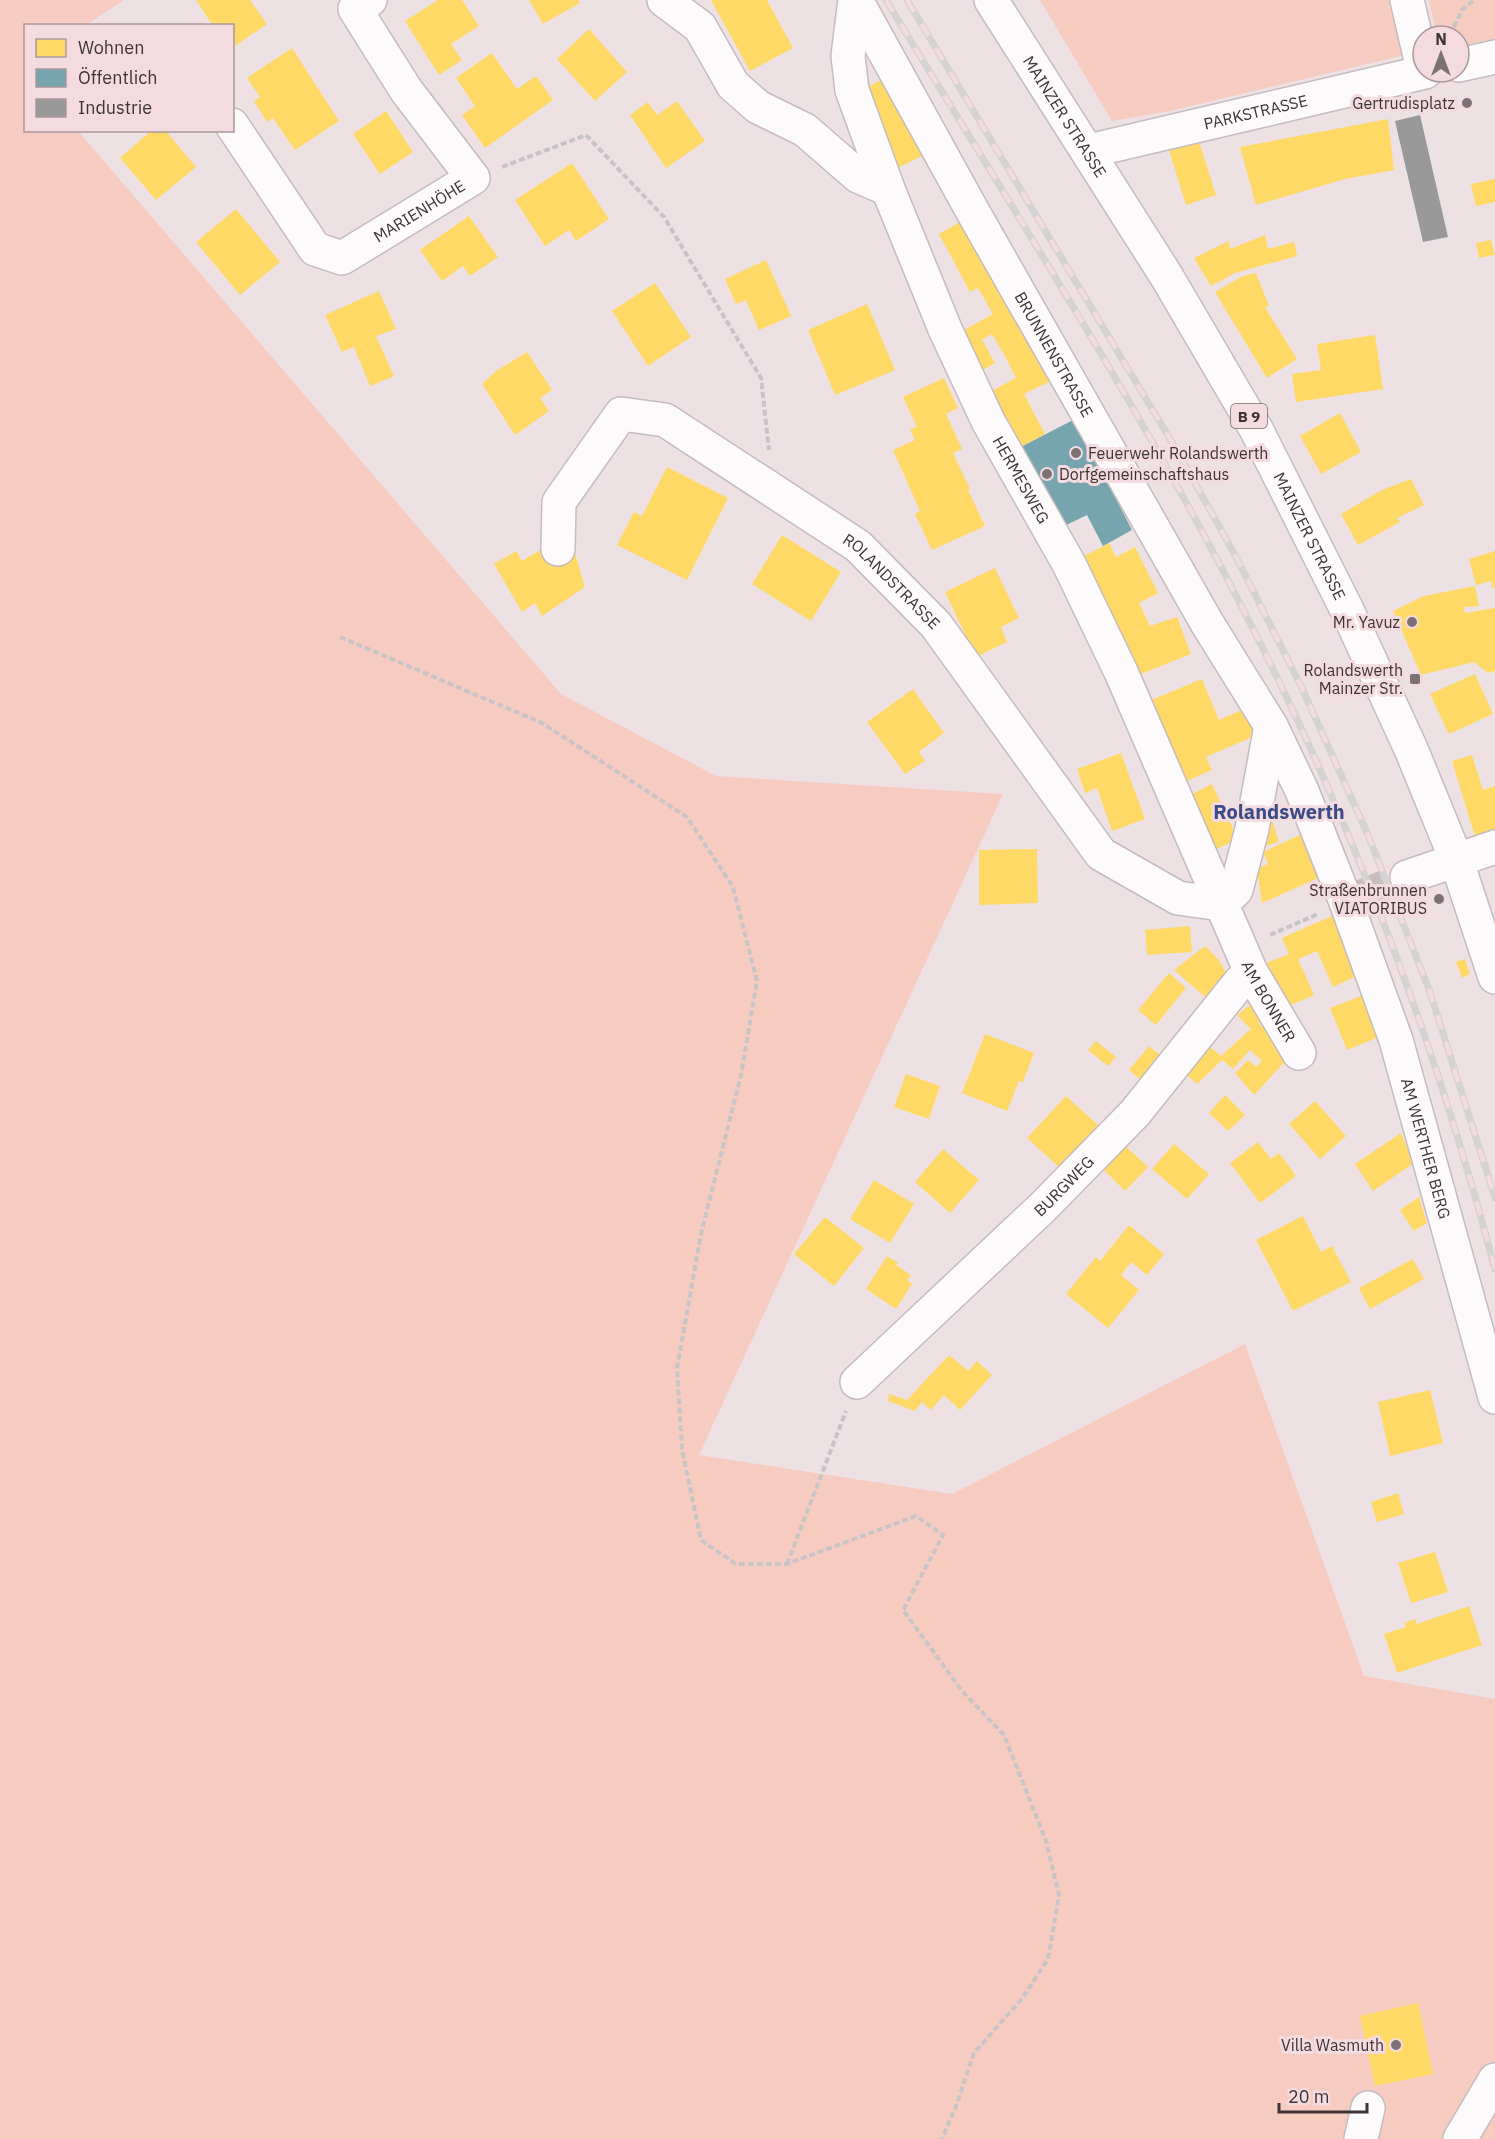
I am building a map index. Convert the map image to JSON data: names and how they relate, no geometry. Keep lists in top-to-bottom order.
{
  "streets": {
    "street": [
      "PARKSTRASSE",
      "MAINZER STRASSE",
      "MARIENHÖHE",
      "BRUNNENSTRASSE",
      "B 9",
      "HERMESWEG",
      "ROLANDSTRASSE",
      "AM BONNER",
      "AM WERTHER BERG",
      "BURGWEG"
    ]
  },
  "crossings": [
    ["PARKSTRASSE", "MAINZER STRASSE"],
    ["BRUNNENSTRASSE", "HERMESWEG"],
    ["BRUNNENSTRASSE", "AM WERTHER BERG"],
    ["HERMESWEG", "ROLANDSTRASSE"],
    ["HERMESWEG", "AM BONNER"],
    ["HERMESWEG", "BURGWEG"],
    ["AM BONNER", "BURGWEG"]
  ],
  "districts": ["Rolandswerth"],
  "places": {
    "other": [
      "Gertrudisplatz",
      "Feuerwehr Rolandswerth",
      "Dorfgemeinschaftshaus",
      "Mr. Yavuz",
      "Straßenbrunnen VIATORIBUS",
      "Villa Wasmuth"
    ],
    "transit": ["Rolandswerth Mainzer Str."]
  },
  "legend": ["Wohnen", "Öffentlich", "Industrie"],
  "scale_bar": "20 m",
  "north": "top"
}
